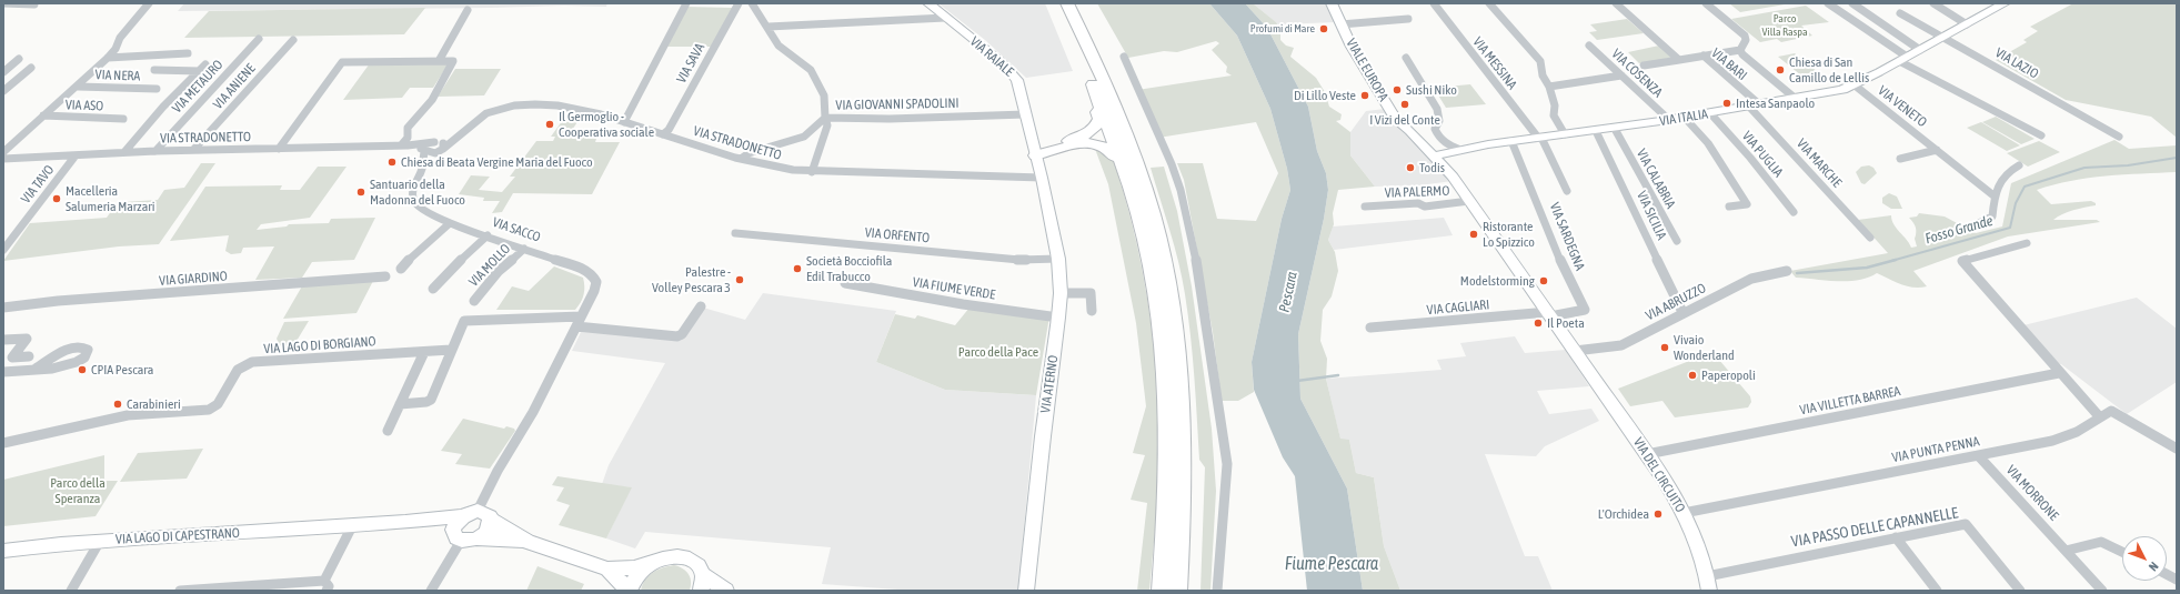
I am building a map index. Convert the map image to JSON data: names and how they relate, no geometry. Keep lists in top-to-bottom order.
{
  "streets": {
    "main road": [
      "VIA RAIALE",
      "VIALE EUROPA",
      "VIA ITALIA",
      "VIA ATERNO",
      "VIA DEL CIRCUITO",
      "VIA LAGO DI CAPESTRANO"
    ],
    "street": [
      "VIA SAVA",
      "VIA MESSINA",
      "VIA LAZIO",
      "VIA BARI",
      "VIA COSENZA",
      "VIA NERA",
      "VIA METAURO",
      "VIA ANIENE",
      "VIA GIOVANNI SPADOLINI",
      "VIA ASO",
      "VIA VENETO",
      "VIA STRADONETTO",
      "VIA PUGLIA",
      "VIA MARCHE",
      "VIA CALABRIA",
      "VIA TAVO",
      "VIA PALERMO",
      "VIA SICILIA",
      "VIA SACCO",
      "VIA ORFENTO",
      "VIA SARDEGNA",
      "VIA MOLLO",
      "VIA GIARDINO",
      "VIA FIUME VERDE",
      "VIA ABRUZZO",
      "VIA CAGLIARI",
      "VIA LAGO DI BORGIANO",
      "VIA VILLETTA BARREA",
      "VIA PUNTA PENNA",
      "VIA MORRONE",
      "VIA PASSO DELLE CAPANNELLE"
    ]
  },
  "crossings": [
    ["VIA RAIALE", "VIA GIOVANNI SPADOLINI"],
    ["VIA RAIALE", "VIA STRADONETTO"],
    ["VIA RAIALE", "VIA ATERNO"],
    ["VIA SAVA", "VIA STRADONETTO"],
    ["VIA MESSINA", "VIA ITALIA"],
    ["VIA LAZIO", "VIA ITALIA"],
    ["VIA BARI", "VIA ITALIA"],
    ["VIA BARI", "VIA MARCHE"],
    ["VIALE EUROPA", "VIA ITALIA"],
    ["VIA COSENZA", "VIA ITALIA"],
    ["VIA METAURO", "VIA STRADONETTO"],
    ["VIA ANIENE", "VIA STRADONETTO"],
    ["VIA GIOVANNI SPADOLINI", "VIA STRADONETTO"],
    ["VIA VENETO", "VIA ITALIA"],
    ["VIA ITALIA", "VIA PUGLIA"],
    ["VIA ITALIA", "VIA MARCHE"],
    ["VIA ITALIA", "VIA CALABRIA"],
    ["VIA ITALIA", "VIA SICILIA"],
    ["VIA ITALIA", "VIA SARDEGNA"],
    ["VIA STRADONETTO", "VIA TAVO"],
    ["VIA STRADONETTO", "VIA SACCO"],
    ["VIA STRADONETTO", "VIA ATERNO"],
    ["VIA SICILIA", "VIA ABRUZZO"],
    ["VIA SACCO", "VIA MOLLO"],
    ["VIA SACCO", "VIA LAGO DI CAPESTRANO"],
    ["VIA ORFENTO", "VIA ATERNO"],
    ["VIA SARDEGNA", "VIA CAGLIARI"],
    ["VIA FIUME VERDE", "VIA ATERNO"],
    ["VIA ABRUZZO", "VIA DEL CIRCUITO"],
    ["VIA VILLETTA BARREA", "VIA DEL CIRCUITO"],
    ["VIA PUNTA PENNA", "VIA DEL CIRCUITO"],
    ["VIA PUNTA PENNA", "VIA MORRONE"],
    ["VIA DEL CIRCUITO", "VIA PASSO DELLE CAPANNELLE"]
  ],
  "water": ["Fosso Grande", "Pescara", "Fiume Pescara"],
  "parks": ["Parco Villa Raspa", "Parco della Pace", "Parco della Speranza"],
  "places": [
    "Profumi di Mare",
    "Chiesa di San Camillo de Lellis",
    "Sushi Niko",
    "Di Lillo Veste",
    "Intesa Sanpaolo",
    "I Vizi del Conte",
    "Il Germoglio - Cooperativa sociale",
    "Chiesa di Beata Vergine Maria del Fuoco",
    "Todis",
    "Santuario della Madonna del Fuoco",
    "Macelleria Salumeria Marzari",
    "Ristorante Lo Spizzico",
    "Società Bocciofila Edil Trabucco",
    "Palestre - Volley Pescara 3",
    "Modelstorming",
    "Il Poeta",
    "Vivaio Wonderland",
    "CPIA Pescara",
    "Paperopoli",
    "Carabinieri",
    "L'Orchidea"
  ],
  "north": "bottom right"
}
